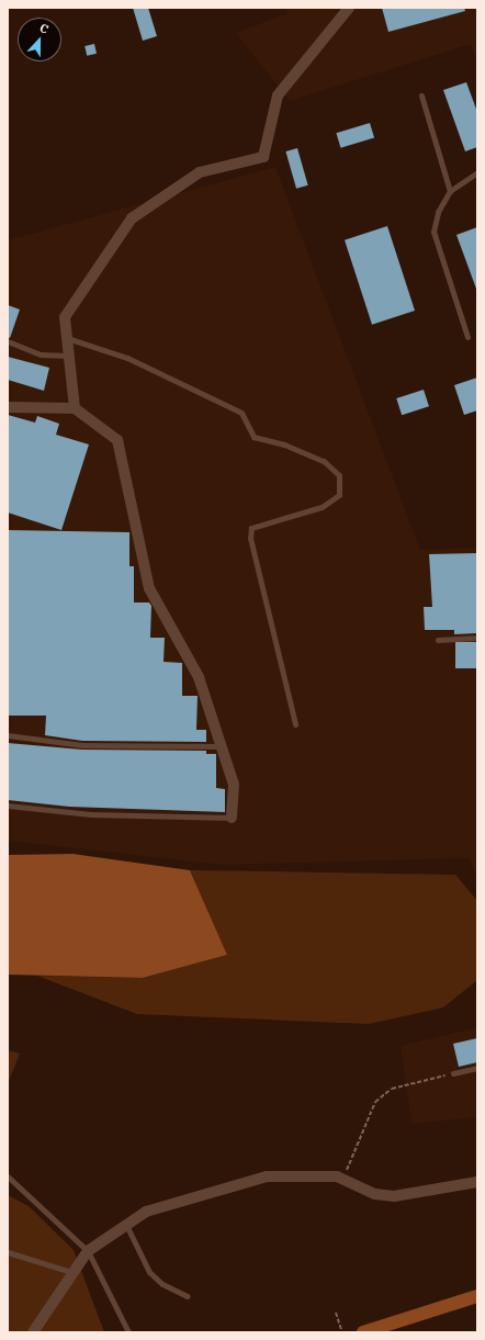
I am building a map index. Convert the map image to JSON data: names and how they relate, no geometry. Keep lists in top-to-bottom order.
{
  "north": "top"
}
